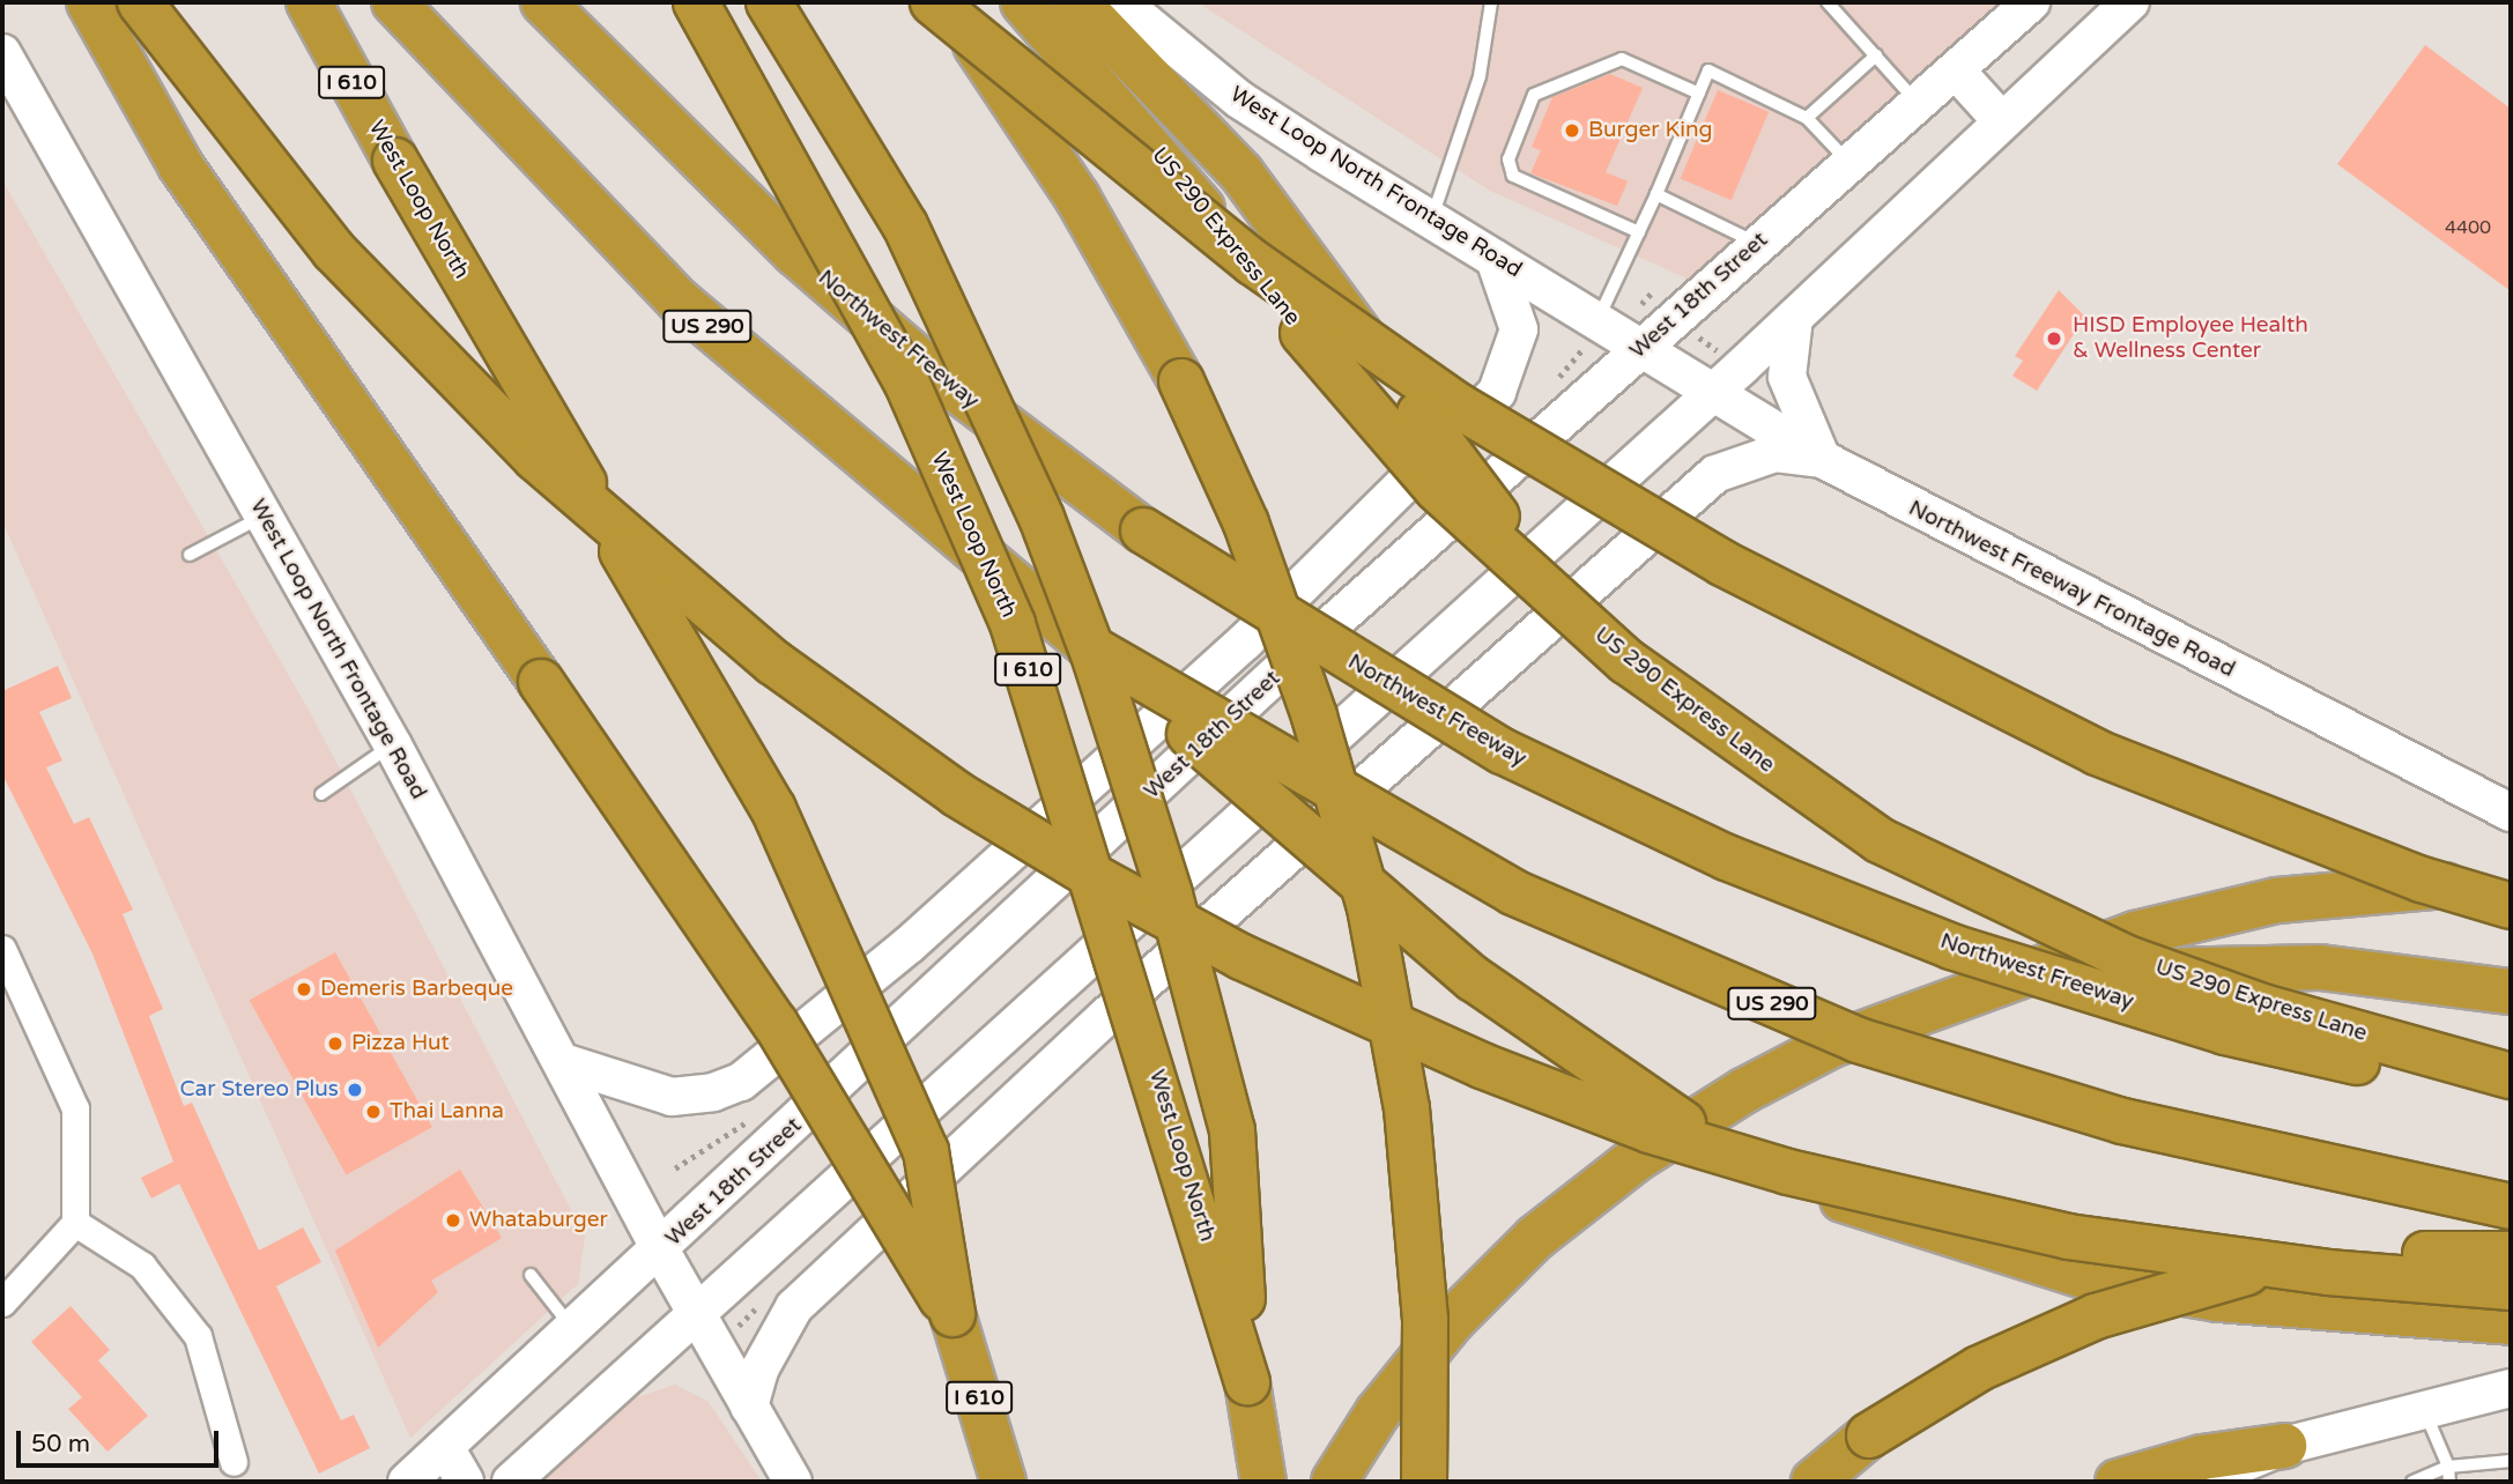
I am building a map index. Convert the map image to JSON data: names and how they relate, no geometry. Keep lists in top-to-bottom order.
{
  "streets": {
    "highway": [
      "I 610",
      "West Loop North",
      "US 290 Express Lane",
      "US 290",
      "Northwest Freeway"
    ],
    "main road": ["West Loop North Frontage Road", "West 18th Street", "Northwest Freeway Frontage Road"]
  },
  "crossings": [
    ["I 610", "West Loop North"],
    ["West Loop North Frontage Road", "West 18th Street"],
    ["West Loop North Frontage Road", "Northwest Freeway Frontage Road"],
    ["West 18th Street", "Northwest Freeway Frontage Road"]
  ],
  "places": [
    "Burger King",
    "HISD Employee Health & Wellness Center",
    "Demeris Barbeque",
    "Pizza Hut",
    "Car Stereo Plus",
    "Thai Lanna",
    "Whataburger"
  ],
  "house_numbers": ["4400"],
  "scale_bar": "50 m"
}
